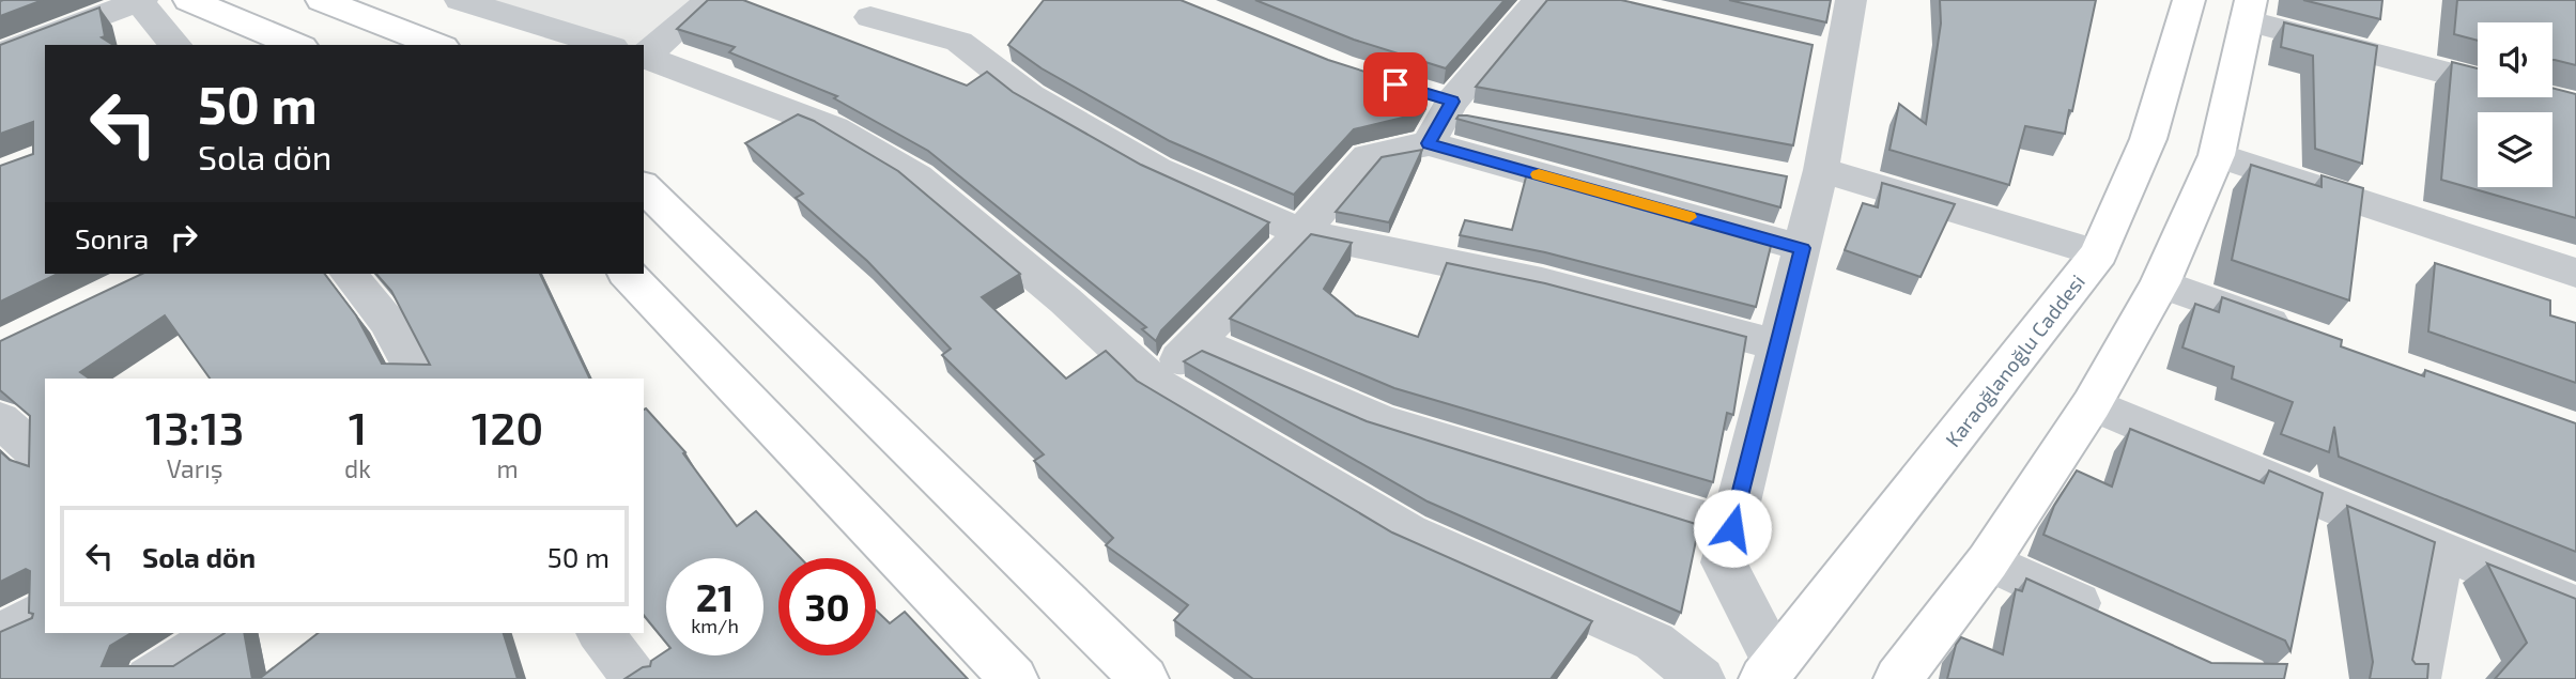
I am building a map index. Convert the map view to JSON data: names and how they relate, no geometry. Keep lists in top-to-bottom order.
{
  "streets": {
    "main road": ["Karaoğlanoğlu Caddesi"]
  },
  "page": {
    "turn": ["50 m", "Sola dön"],
    "then": "Sonra",
    "eta": [
      "13:13",
      "Varış",
      "1",
      "dk",
      "120",
      "m"
    ],
    "list": [
      {
        "name": "Sola dön",
        "value": "50 m"
      }
    ],
    "speed": "21 km/h",
    "limit": "30"
  }
}
